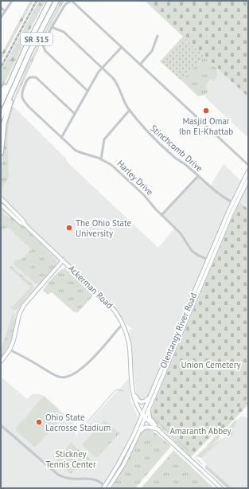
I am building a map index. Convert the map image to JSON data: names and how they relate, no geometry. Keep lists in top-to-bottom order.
{
  "streets": {
    "highway": ["SR 315"],
    "main road": ["Ackerman Road", "Olentangy River Road"],
    "street": ["Stinchcomb Drive", "Harley Drive"]
  },
  "crossings": [
    ["Stinchcomb Drive", "Olentangy River Road"],
    ["Harley Drive", "Olentangy River Road"],
    ["Ackerman Road", "Olentangy River Road"]
  ],
  "parks": ["Union Cemetery", "Amaranth Abbey", "Stickney Tennis Center"],
  "places": ["Masjid Omar Ibn El-Khattab", "The Ohio State University", "Ohio State Lacrosse Stadium"]
}
